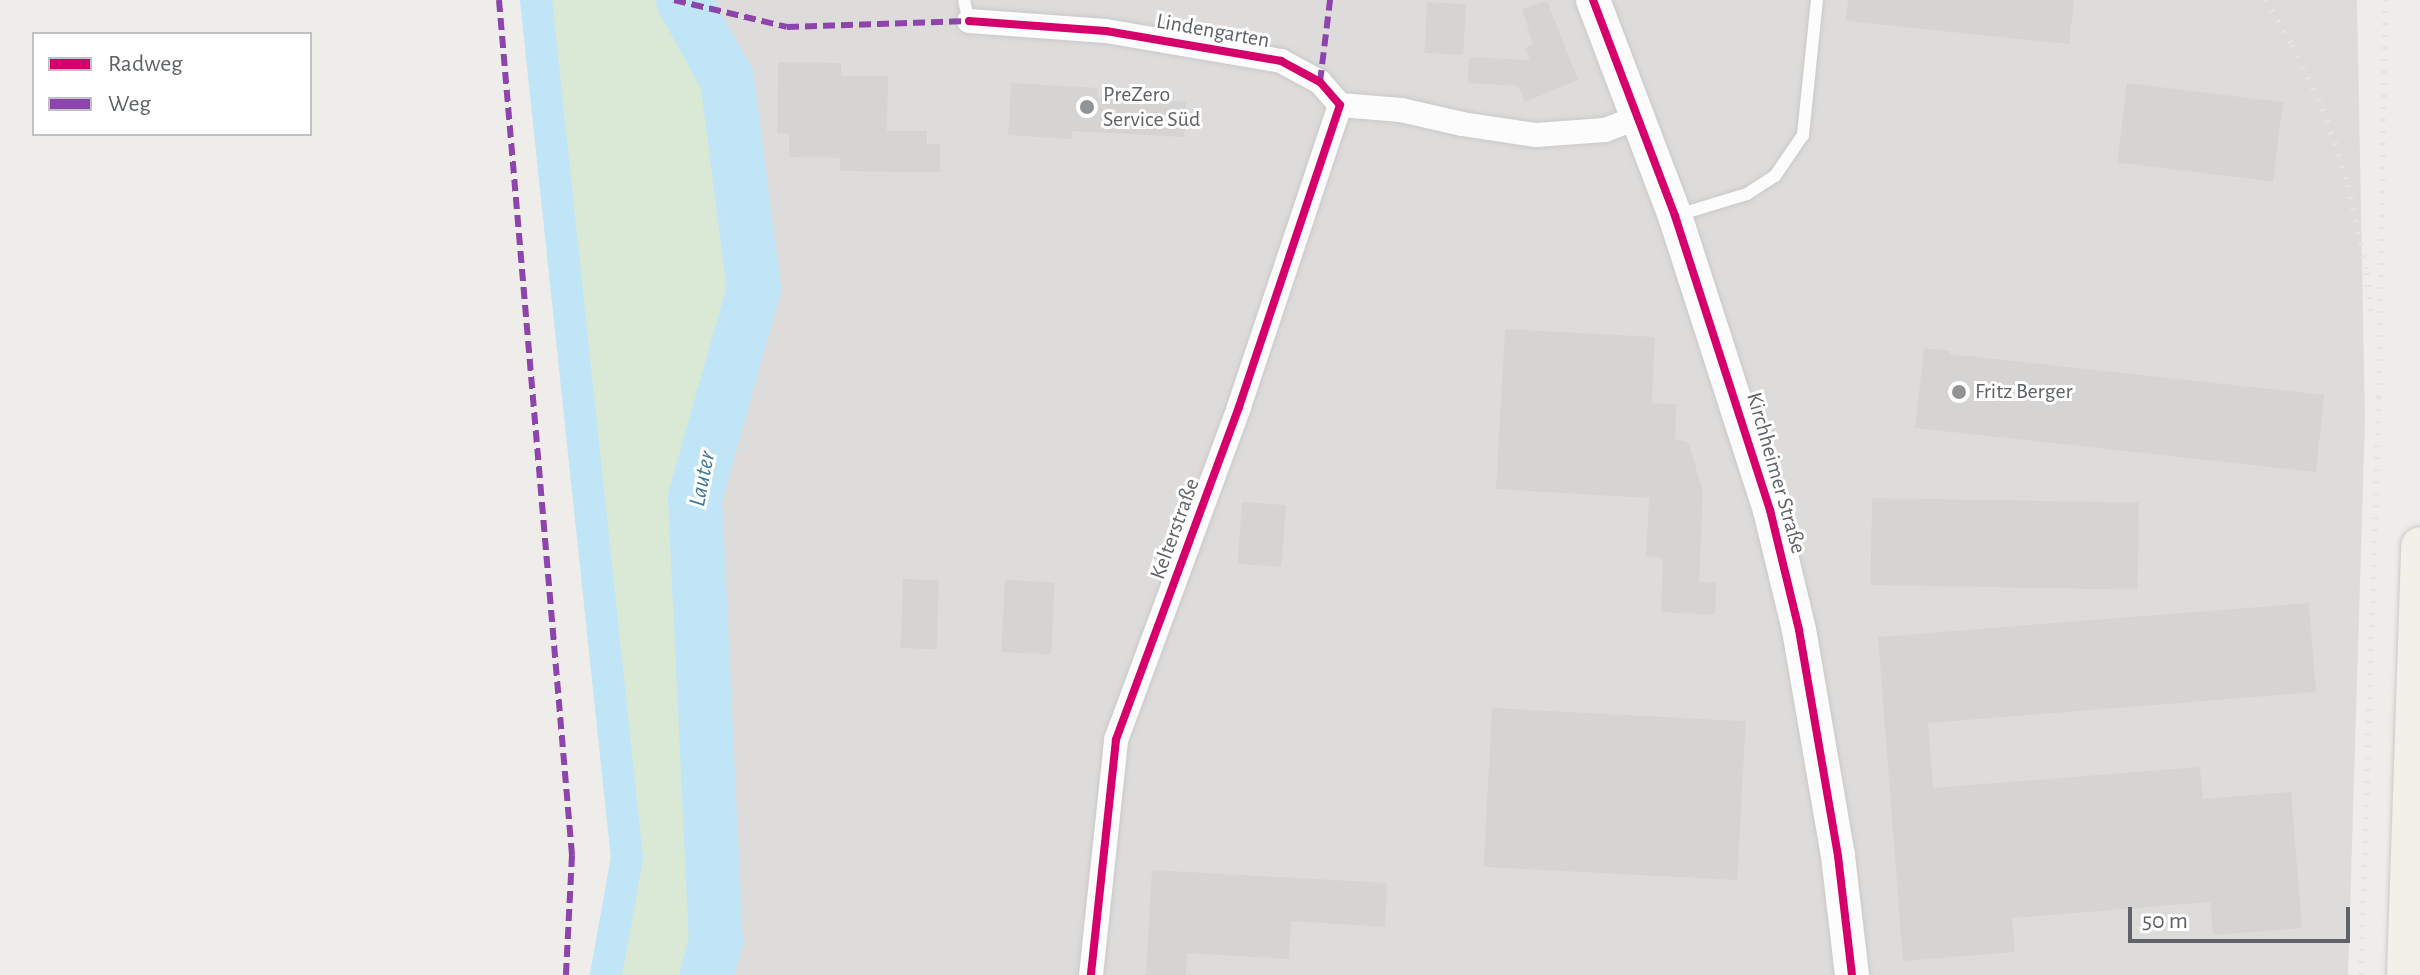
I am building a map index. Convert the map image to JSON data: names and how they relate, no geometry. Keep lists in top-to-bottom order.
{
  "streets": {
    "street": ["Lindengarten", "Kirchheimer Straße", "Kelterstraße"]
  },
  "crossings": [
    ["Lindengarten", "Kelterstraße"]
  ],
  "water": ["Lauter"],
  "places": ["PreZero Service Süd", "Fritz Berger"],
  "legend": ["Radweg", "Weg"],
  "scale_bar": "50 m"
}
